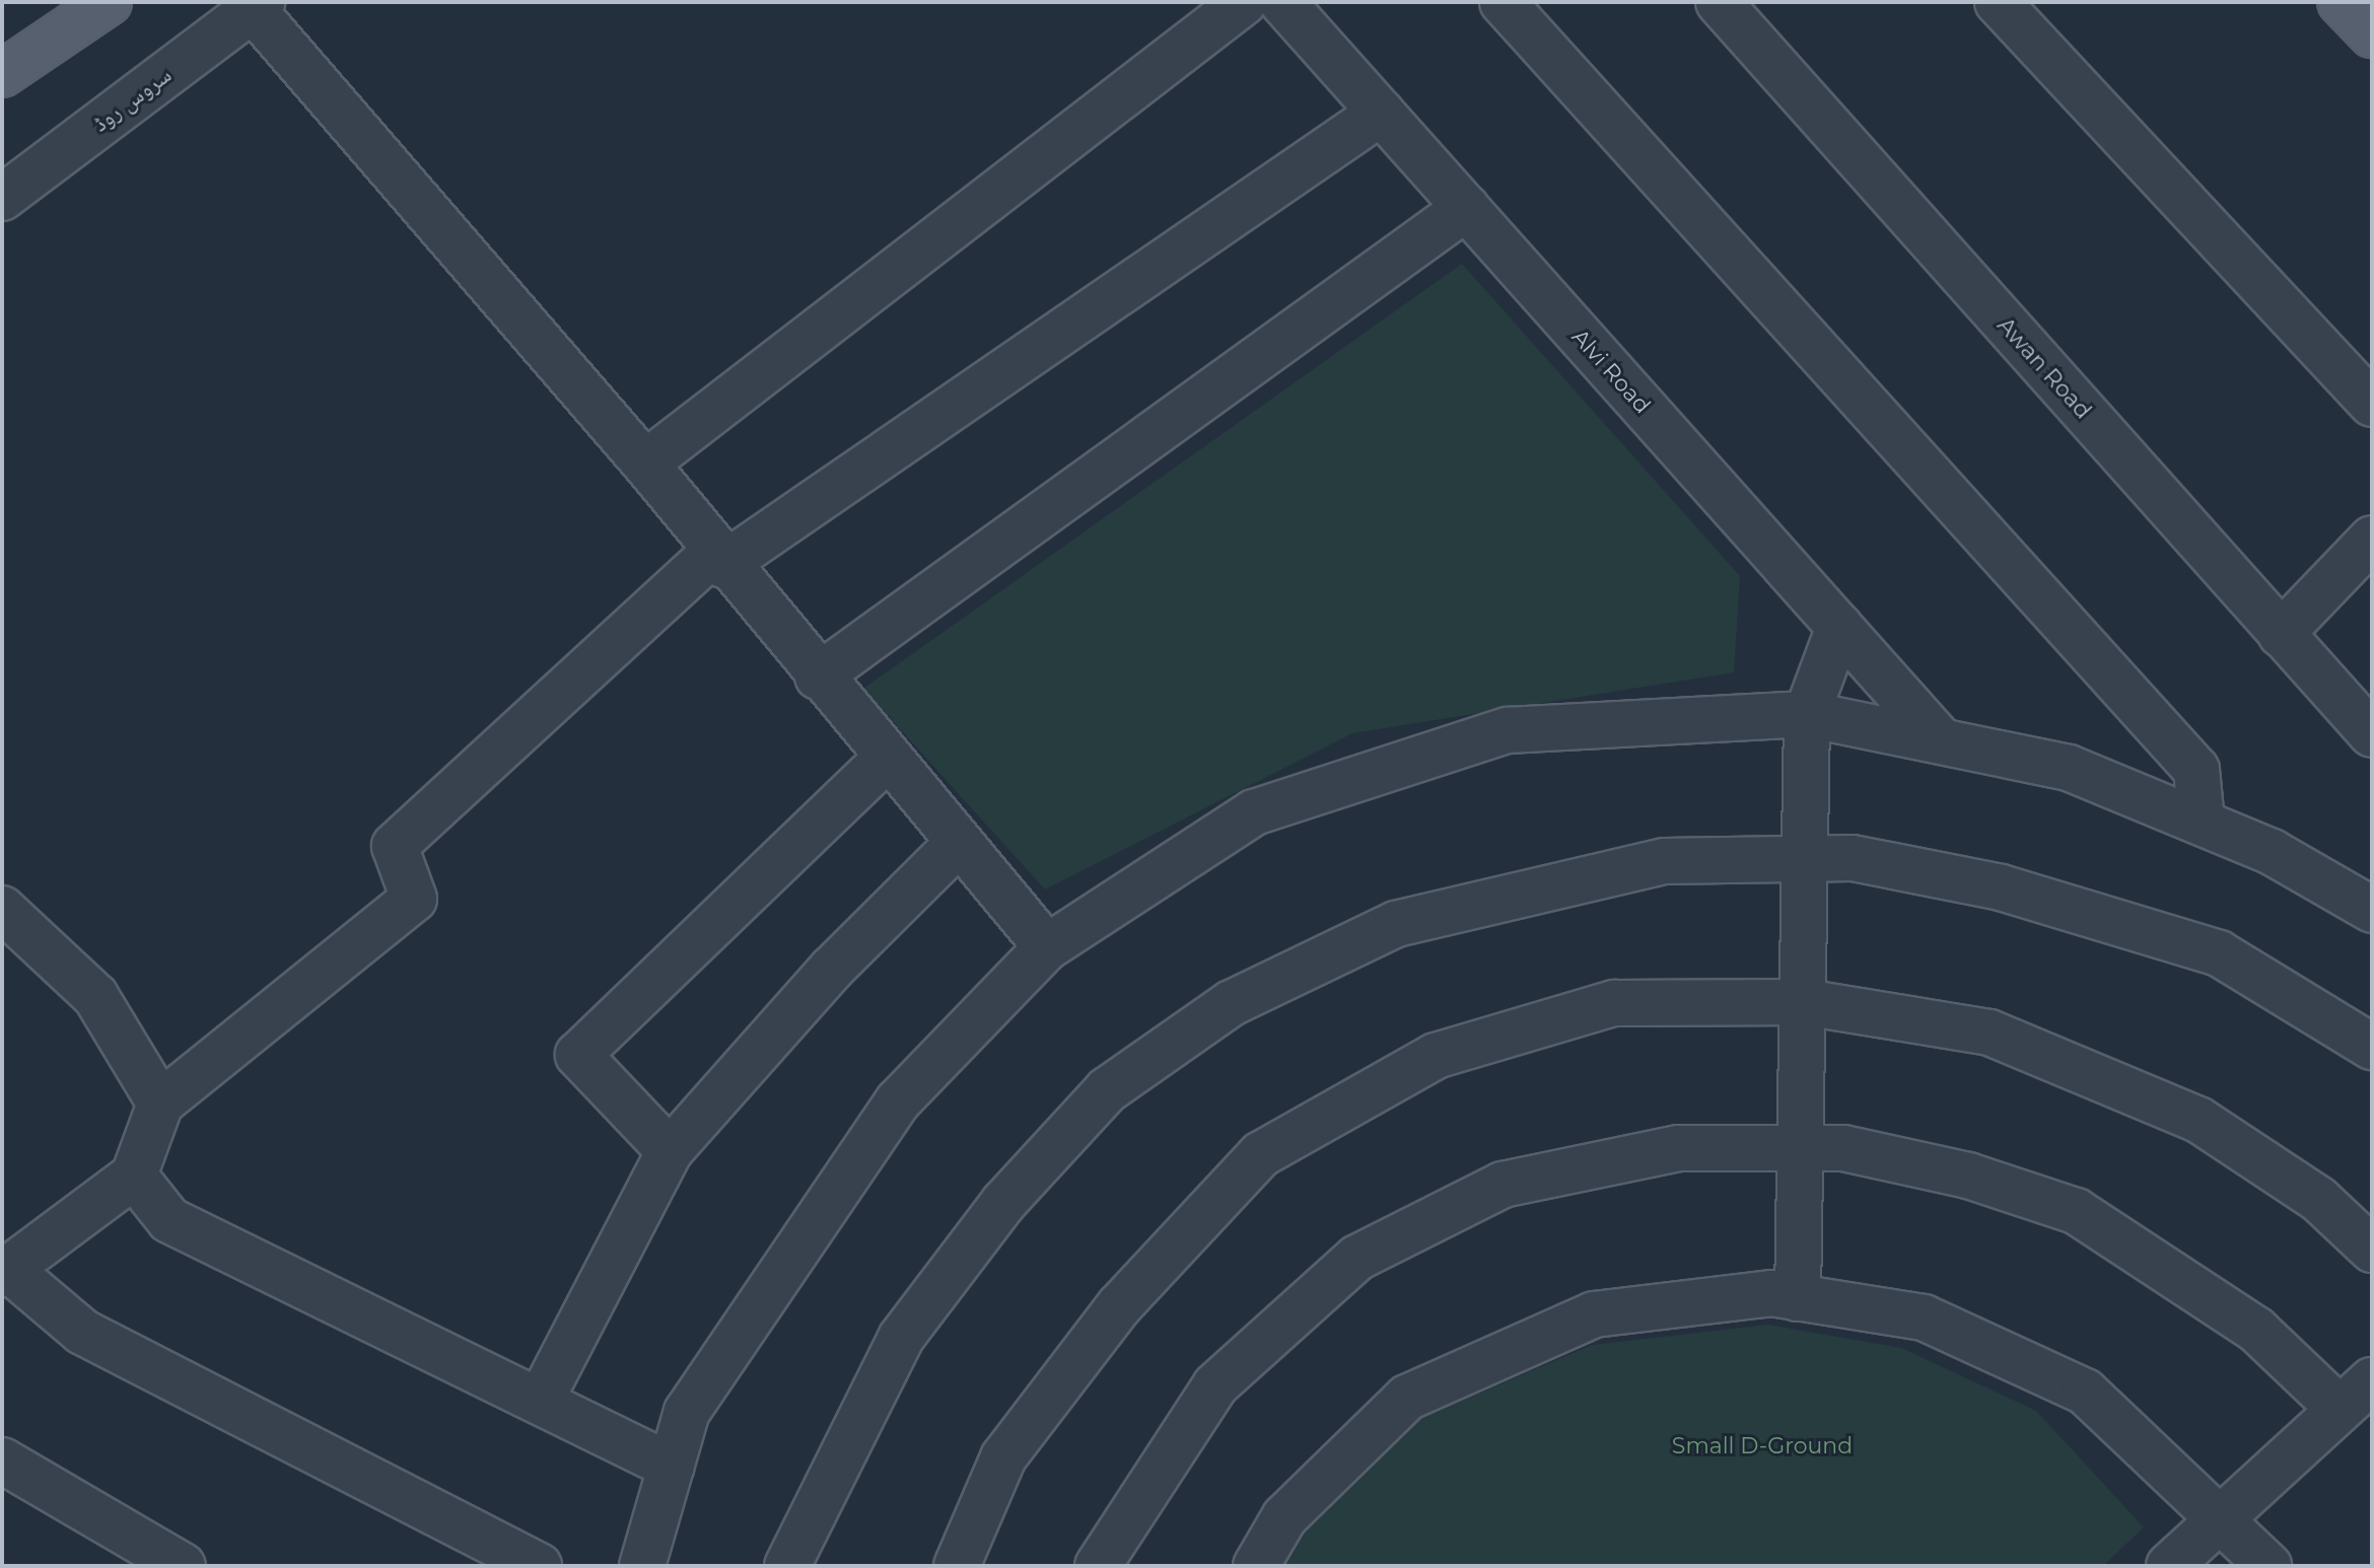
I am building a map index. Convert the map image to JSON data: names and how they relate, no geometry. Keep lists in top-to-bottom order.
{
  "streets": {
    "street": ["سروس روڈ", "Awan Road", "Alvi Road"]
  },
  "parks": ["Small D-Ground"]
}
